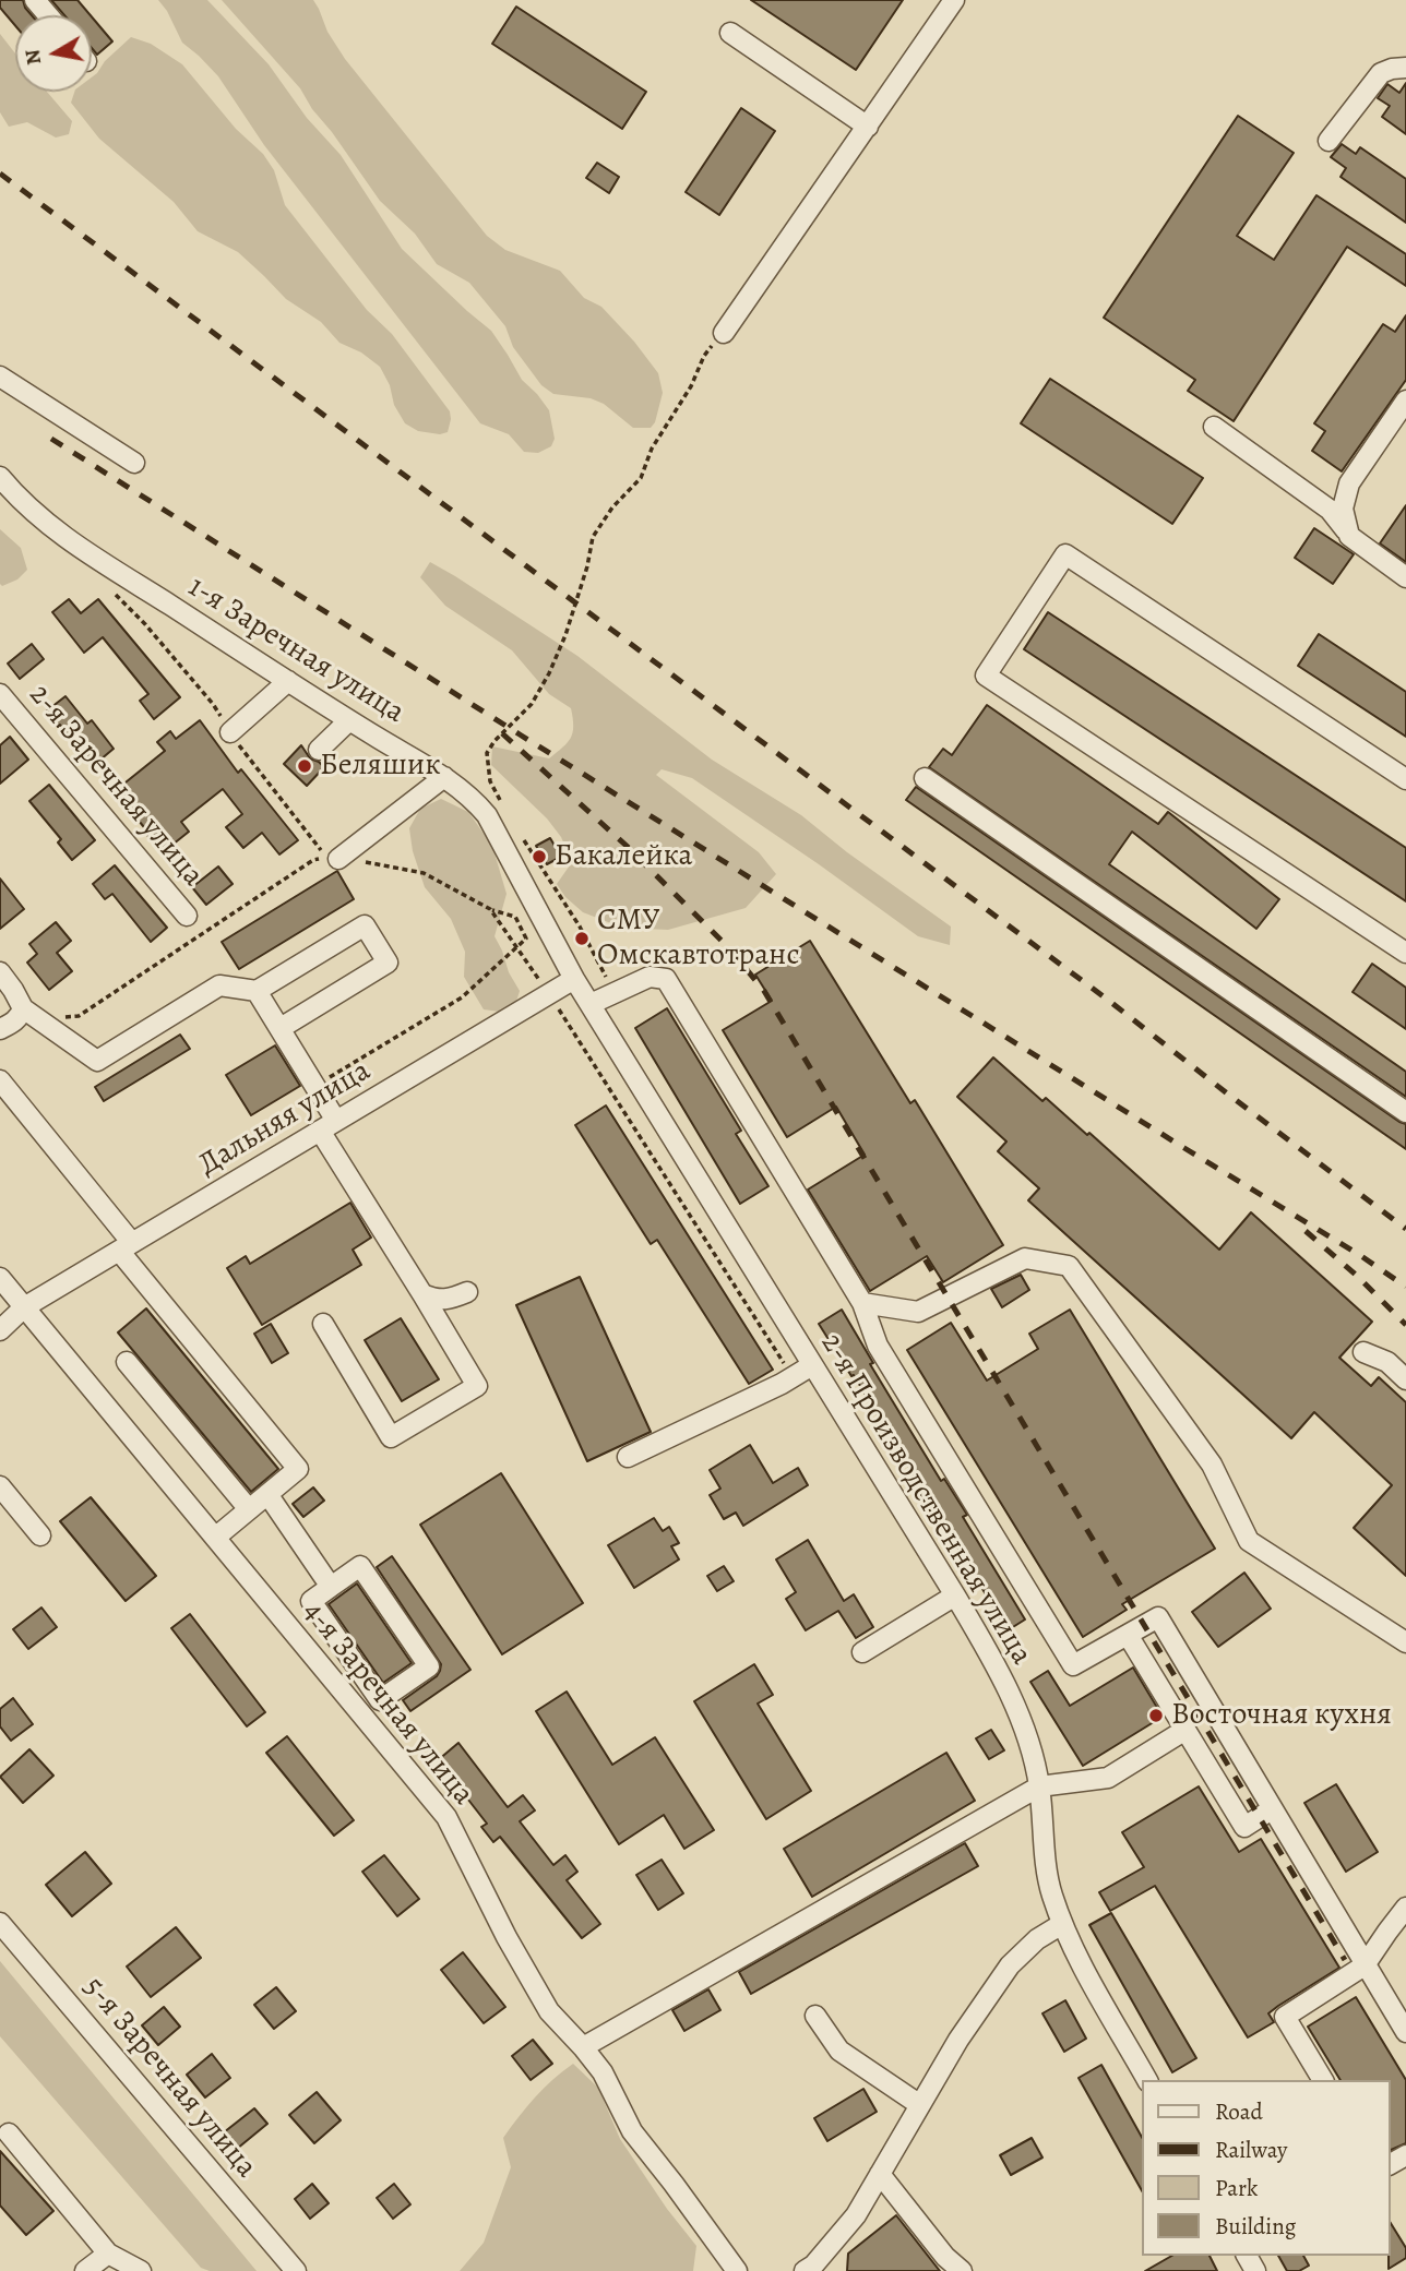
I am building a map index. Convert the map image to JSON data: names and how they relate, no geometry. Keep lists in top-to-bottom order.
{
  "streets": {
    "street": [
      "1-я Заречная улица",
      "2-я Заречная улица",
      "Дальняя улица",
      "2-я Производственная улица",
      "4-я Заречная улица",
      "5-я Заречная улица"
    ]
  },
  "crossings": [
    ["1-я Заречная улица", "Дальняя улица"],
    ["1-я Заречная улица", "2-я Производственная улица"],
    ["Дальняя улица", "2-я Производственная улица"],
    ["Дальняя улица", "4-я Заречная улица"]
  ],
  "places": [
    "Беляшик",
    "Бакалейка",
    "СМУ Омскавтотранс",
    "Восточная кухня"
  ],
  "legend": [
    "Road",
    "Railway",
    "Park",
    "Building"
  ],
  "north": "left"
}
